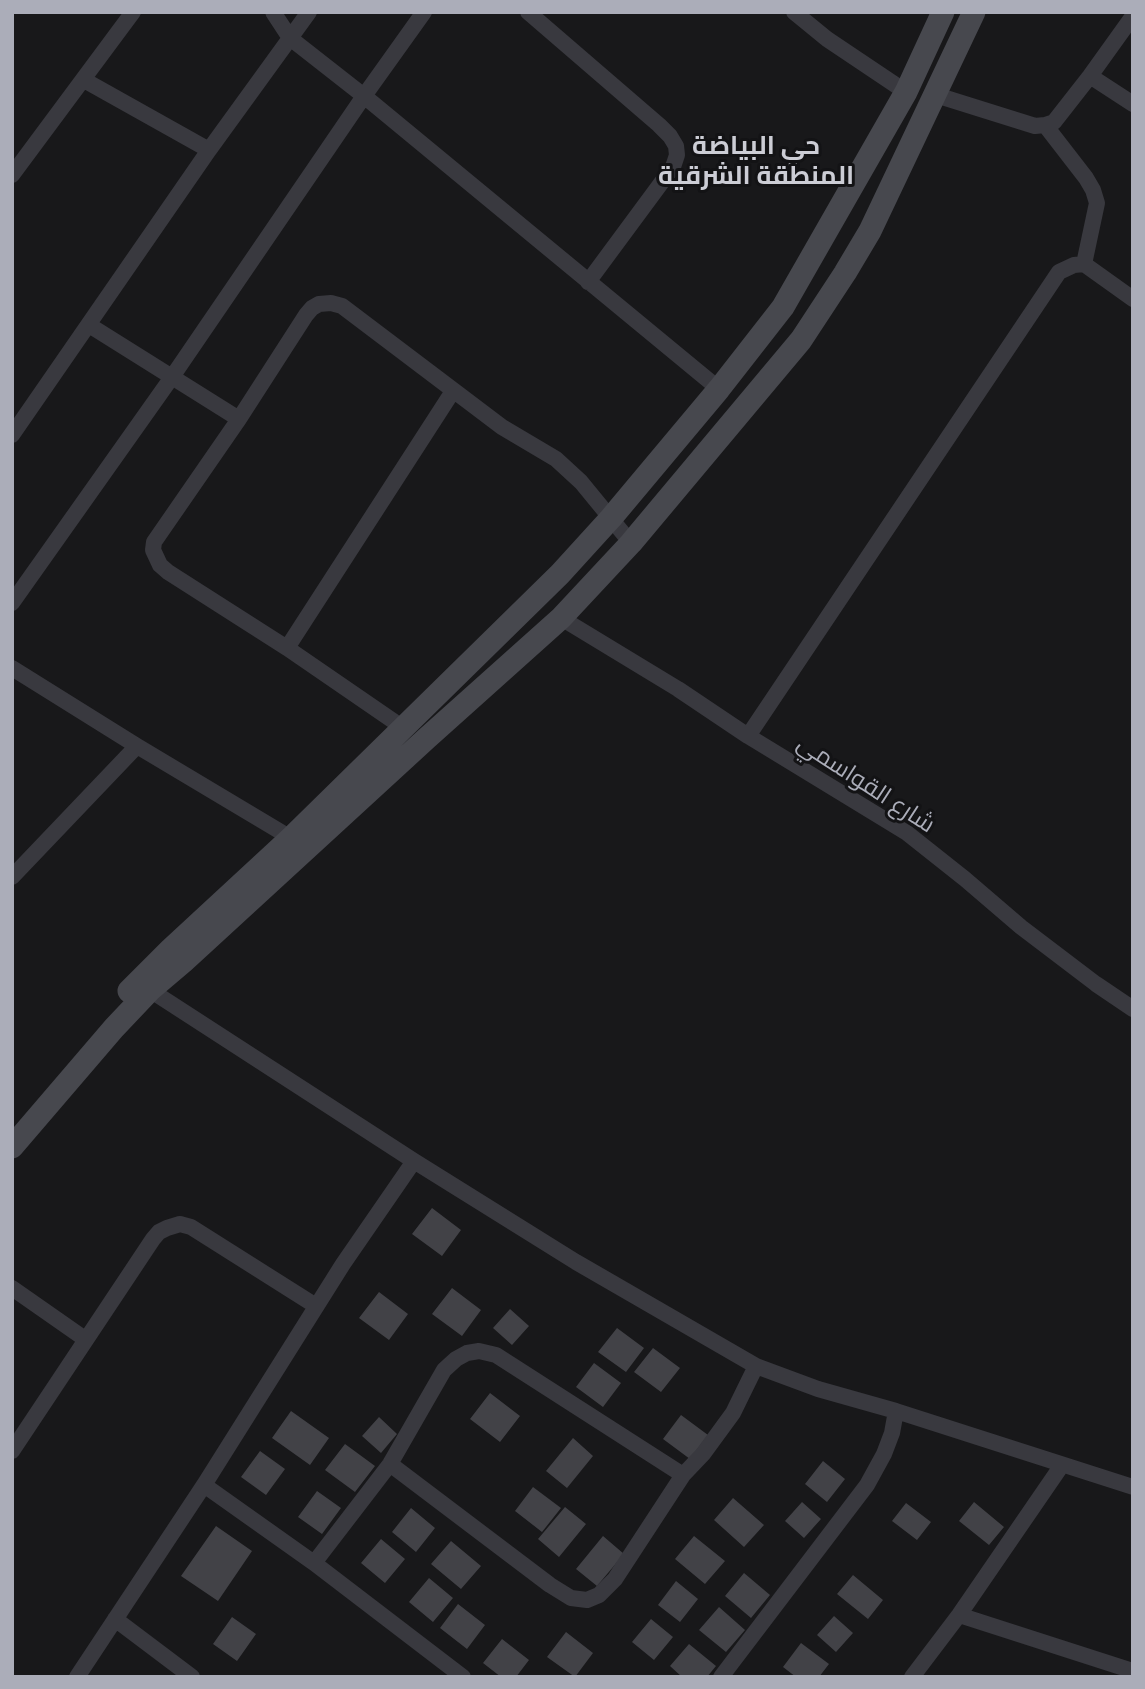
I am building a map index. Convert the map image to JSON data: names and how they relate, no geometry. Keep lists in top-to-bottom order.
{
  "streets": {
    "street": ["شارع القواسمي"]
  },
  "districts": ["حي البياضة المنطقة الشرقية"]
}
